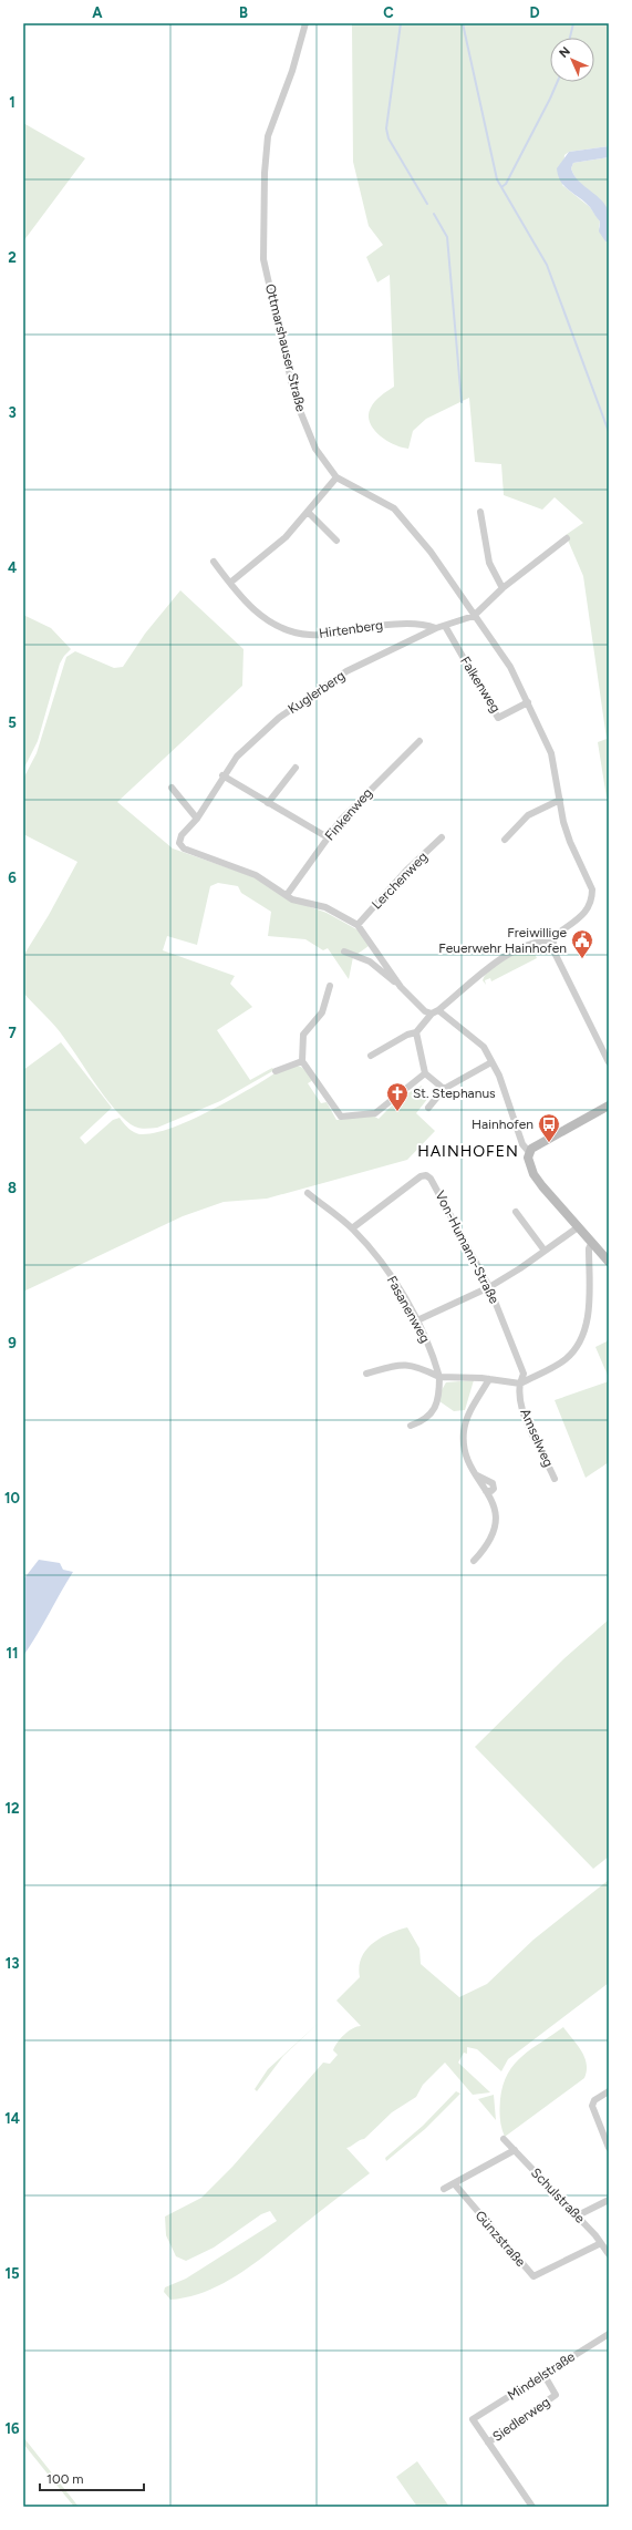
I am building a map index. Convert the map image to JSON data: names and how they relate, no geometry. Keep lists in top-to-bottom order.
{
  "streets": {
    "street": [
      "Ottmarshauser Straße",
      "Hirtenberg",
      "Falkenweg",
      "Kuglerberg",
      "Finkenweg",
      "Lerchenweg",
      "Von-Humann-Straße",
      "Fasanenweg",
      "Amselweg",
      "Schulstraße",
      "Günzstraße",
      "Mindelstraße",
      "Siedlerweg"
    ]
  },
  "crossings": [
    ["Ottmarshauser Straße", "Falkenweg"],
    ["Ottmarshauser Straße", "Kuglerberg"],
    ["Hirtenberg", "Kuglerberg"],
    ["Falkenweg", "Kuglerberg"],
    ["Kuglerberg", "Finkenweg"],
    ["Kuglerberg", "Lerchenweg"],
    ["Von-Humann-Straße", "Fasanenweg"],
    ["Von-Humann-Straße", "Amselweg"],
    ["Schulstraße", "Günzstraße"],
    ["Mindelstraße", "Siedlerweg"]
  ],
  "districts": ["HAINHOFEN"],
  "places": {
    "public building": ["Freiwillige Feuerwehr Hainhofen"],
    "church": ["St. Stephanus"],
    "bus stop": ["Hainhofen"]
  },
  "scale_bar": "100 m",
  "north": "top left",
  "grid": {
    "columns": [
      "A",
      "B",
      "C",
      "D"
    ],
    "rows": [
      "1",
      "2",
      "3",
      "4",
      "5",
      "6",
      "7",
      "8",
      "9",
      "10",
      "11",
      "12",
      "13",
      "14",
      "15",
      "16"
    ]
  }
}
